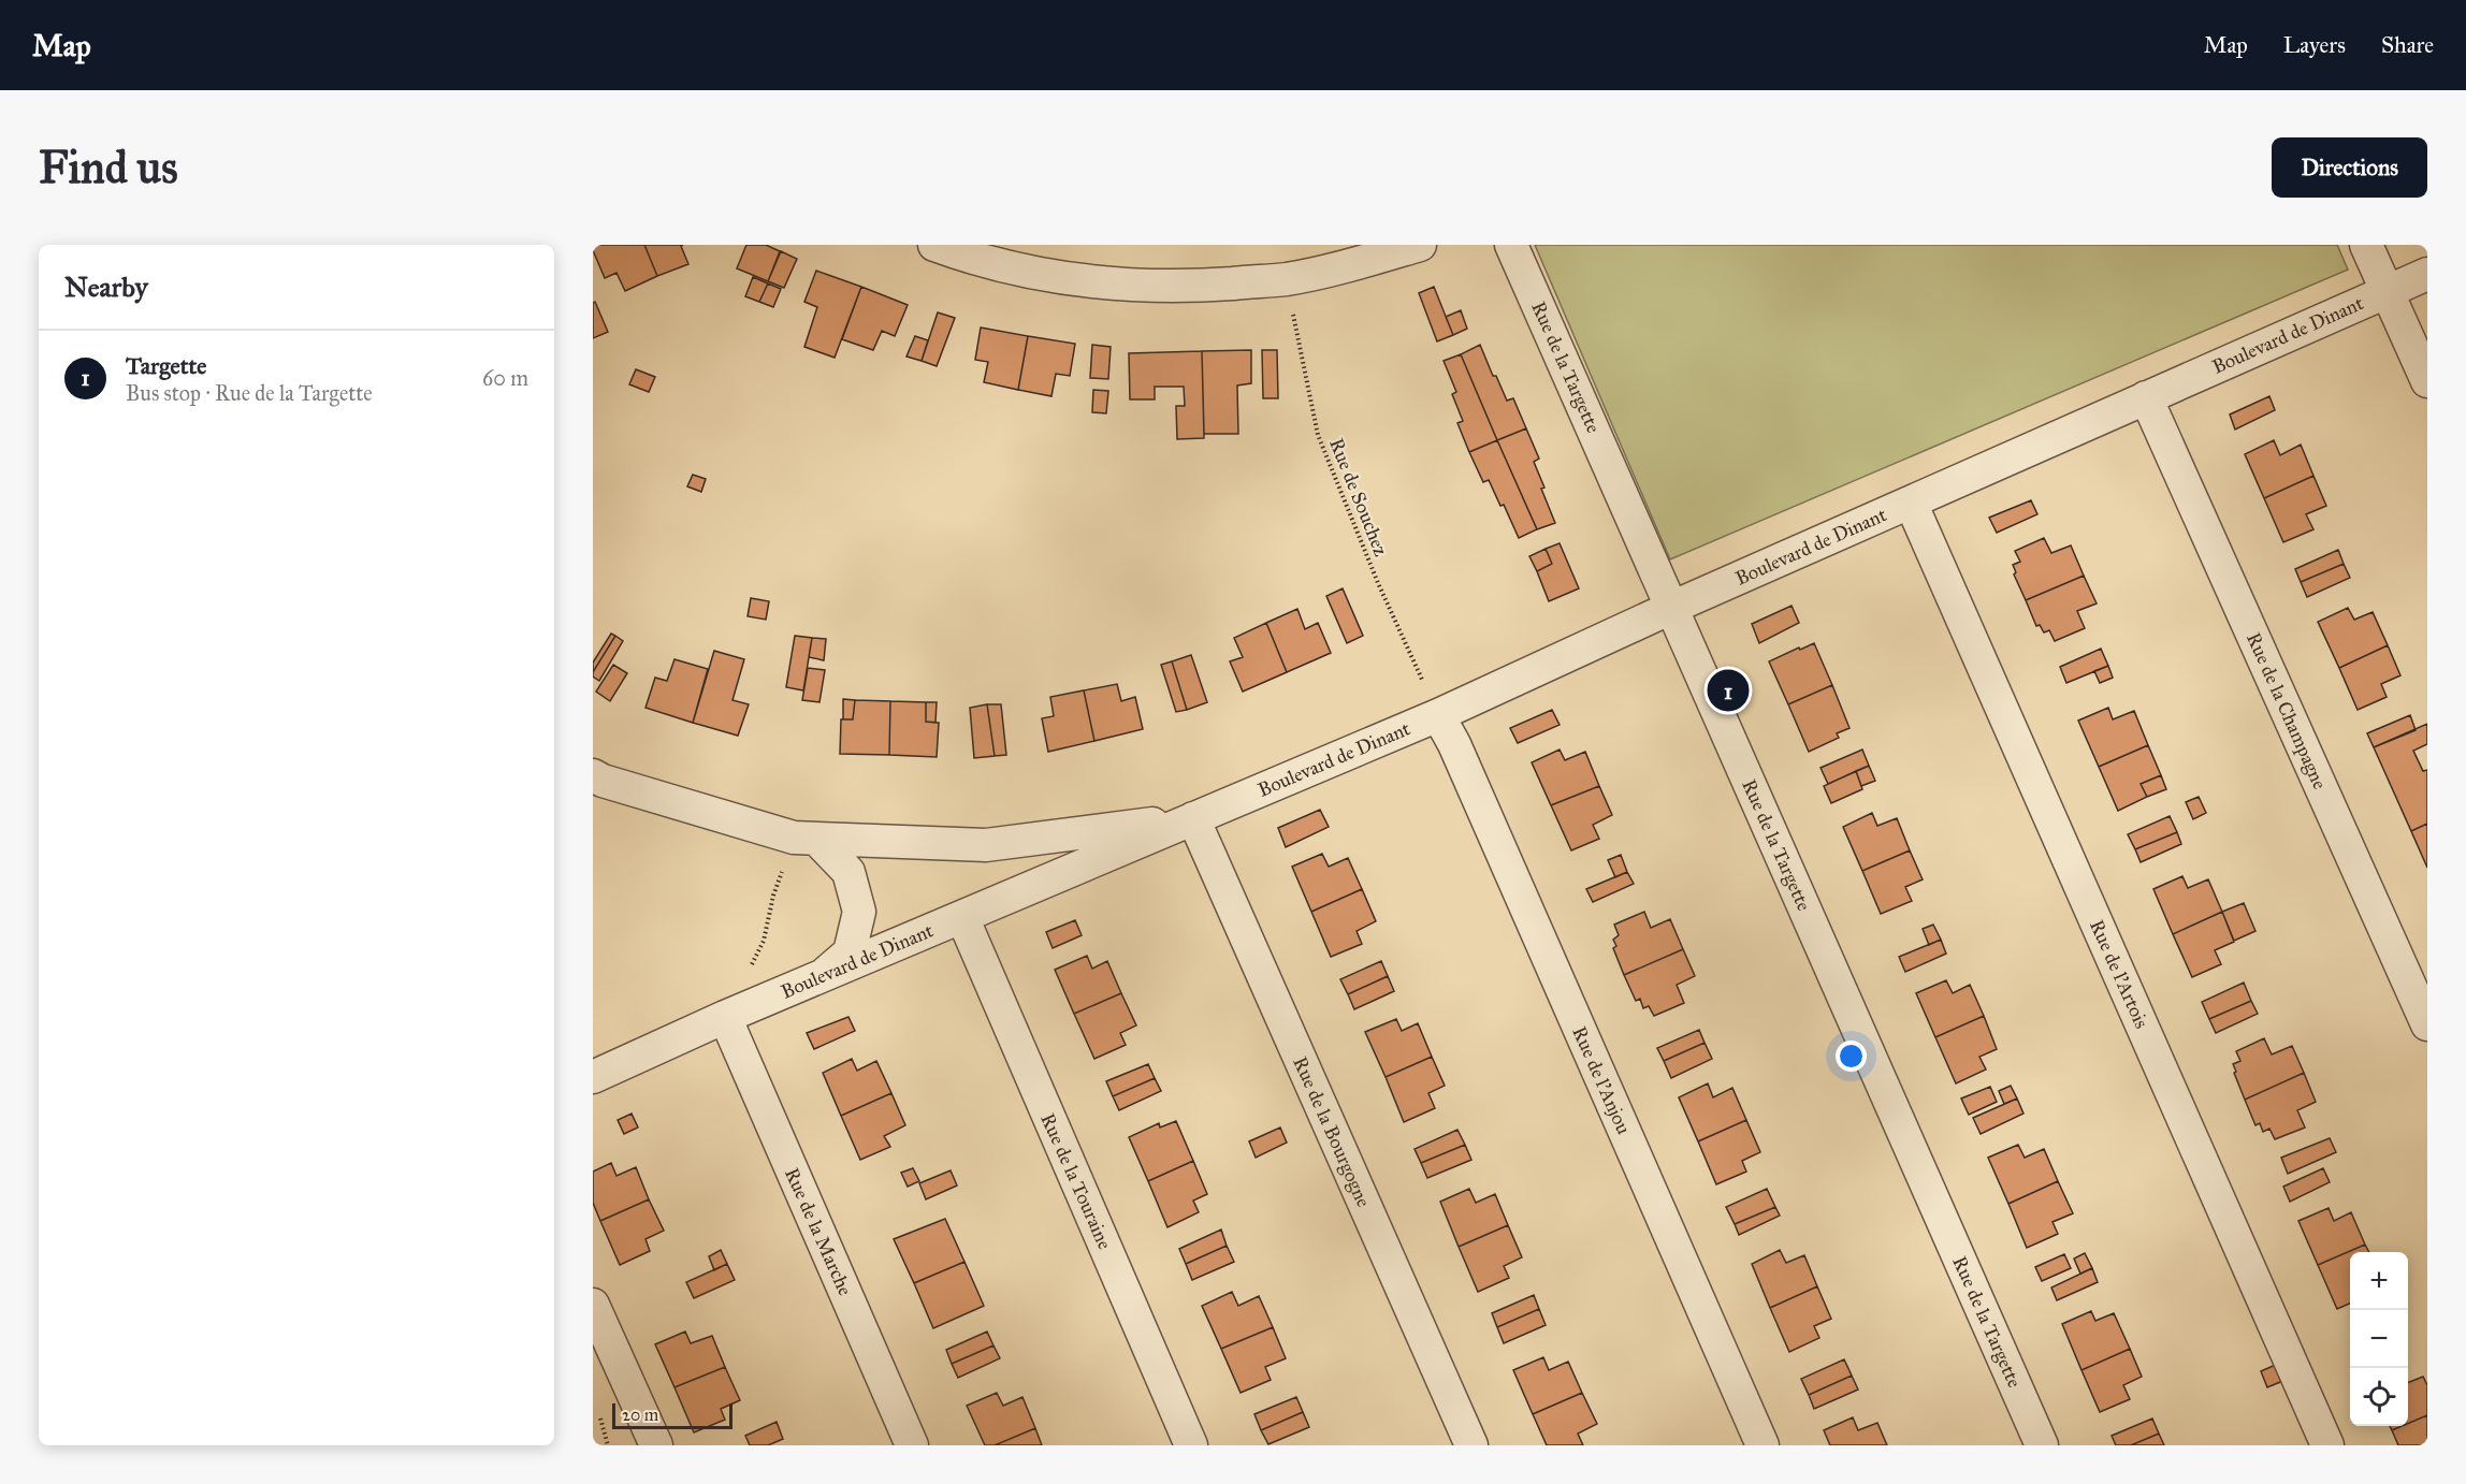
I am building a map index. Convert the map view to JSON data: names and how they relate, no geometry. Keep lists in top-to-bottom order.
{
  "streets": {
    "street": [
      "Boulevard de Dinant",
      "Rue de la Targette",
      "Rue de la Champagne",
      "Rue de l'Artois",
      "Rue de l'Anjou",
      "Rue de la Bourgogne",
      "Rue de la Touraine",
      "Rue de la Marche"
    ],
    "path": ["Rue de Souchez"]
  },
  "crossings": [
    ["Boulevard de Dinant", "Rue de la Targette"],
    ["Boulevard de Dinant", "Rue de Souchez"],
    ["Boulevard de Dinant", "Rue de la Champagne"],
    ["Boulevard de Dinant", "Rue de l'Artois"],
    ["Boulevard de Dinant", "Rue de l'Anjou"],
    ["Boulevard de Dinant", "Rue de la Bourgogne"],
    ["Boulevard de Dinant", "Rue de la Touraine"],
    ["Boulevard de Dinant", "Rue de la Marche"],
    ["Rue de Souchez", "Rue de l'Anjou"]
  ],
  "scale_bar": "20 m",
  "page": {
    "header": "Map",
    "nav": ["Map", "Layers", "Share"],
    "buttons": "Directions",
    "title": "Find us",
    "heading": "Nearby",
    "list": [
      {
        "mark": "1",
        "name": "Targette",
        "note": "Bus stop · Rue de la Targette",
        "value": "60 m"
      }
    ],
    "pins": "1",
    "map_buttons": ["+", "−"],
    "scale": "20 m"
  }
}
